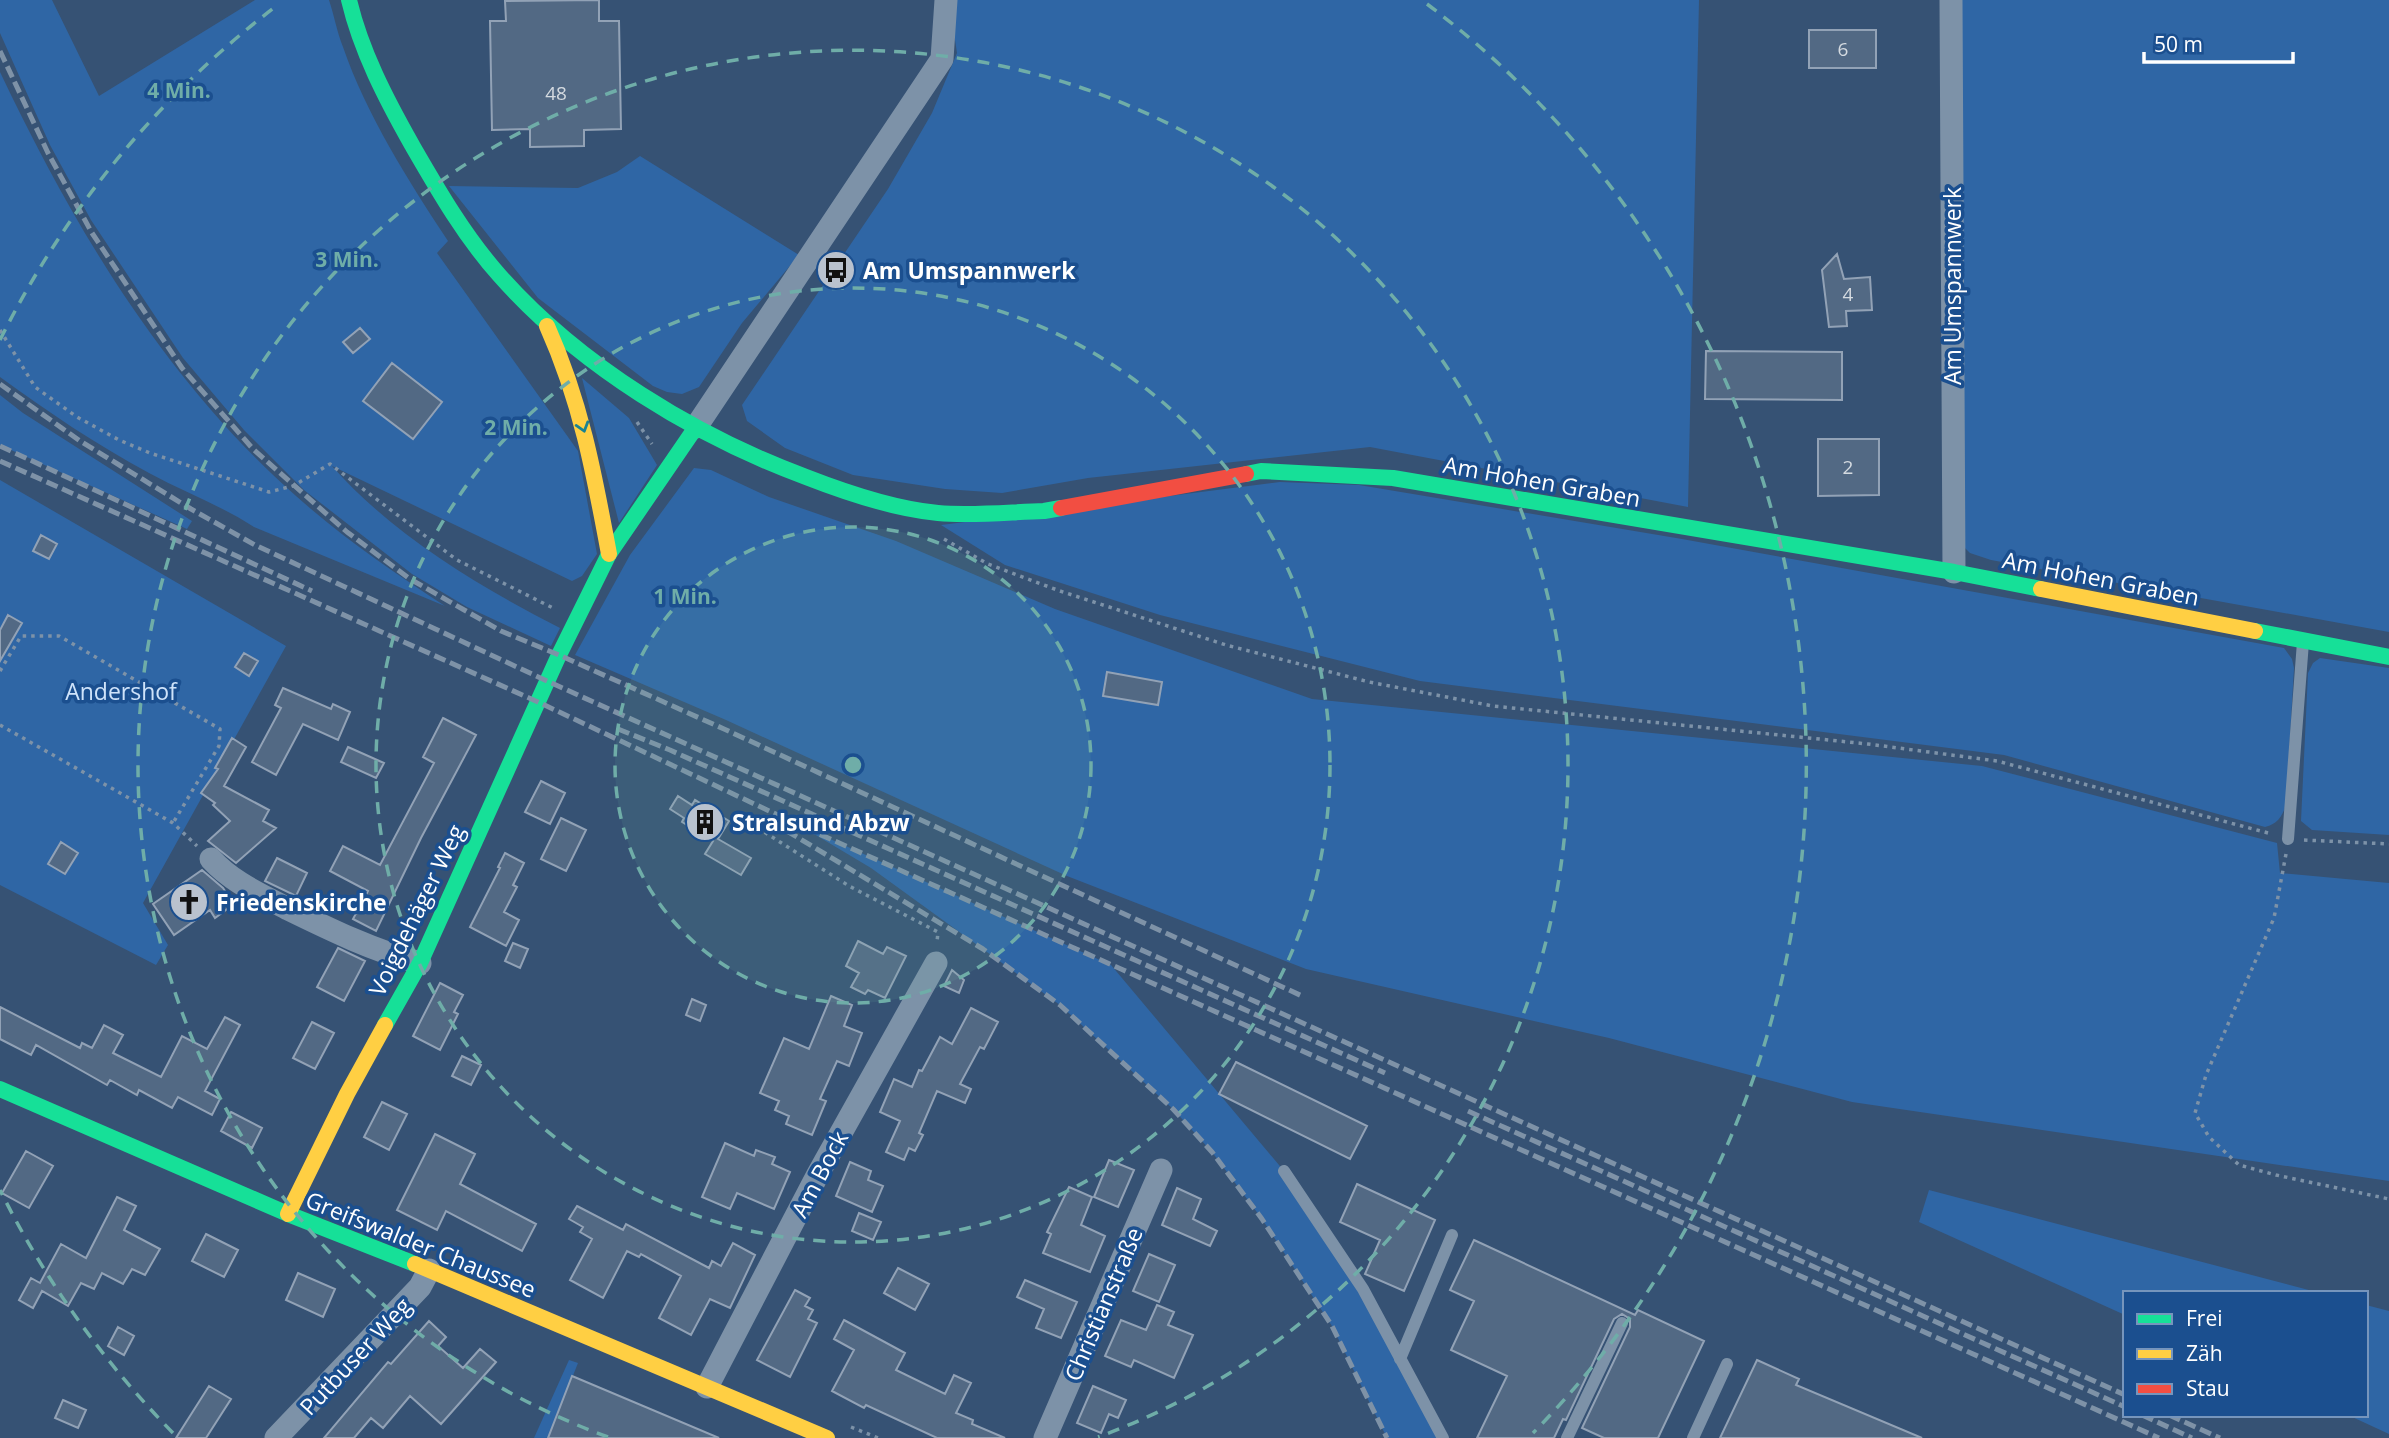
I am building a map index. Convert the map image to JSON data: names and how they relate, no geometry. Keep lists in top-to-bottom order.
{
  "streets": {
    "street": [
      "Am Umspannwerk",
      "Am Hohen Graben",
      "Voigdehäger Weg",
      "Am Bock",
      "Greifswalder Chaussee",
      "Christianstraße",
      "Putbuser Weg"
    ]
  },
  "crossings": [
    ["Am Umspannwerk", "Am Hohen Graben"],
    ["Am Hohen Graben", "Voigdehäger Weg"],
    ["Voigdehäger Weg", "Greifswalder Chaussee"],
    ["Am Bock", "Greifswalder Chaussee"],
    ["Greifswalder Chaussee", "Putbuser Weg"]
  ],
  "parks": ["Andershof"],
  "places": {
    "bus stop": ["Am Umspannwerk"],
    "building": ["Stralsund Abzw"],
    "church": ["Friedenskirche"]
  },
  "house_numbers": [
    "6",
    "48",
    "4",
    "2"
  ],
  "legend": ["Frei", "Zäh", "Stau"],
  "scale_bar": "50 m",
  "rings": [
    "4 Min.",
    "3 Min.",
    "2 Min.",
    "1 Min."
  ]
}
